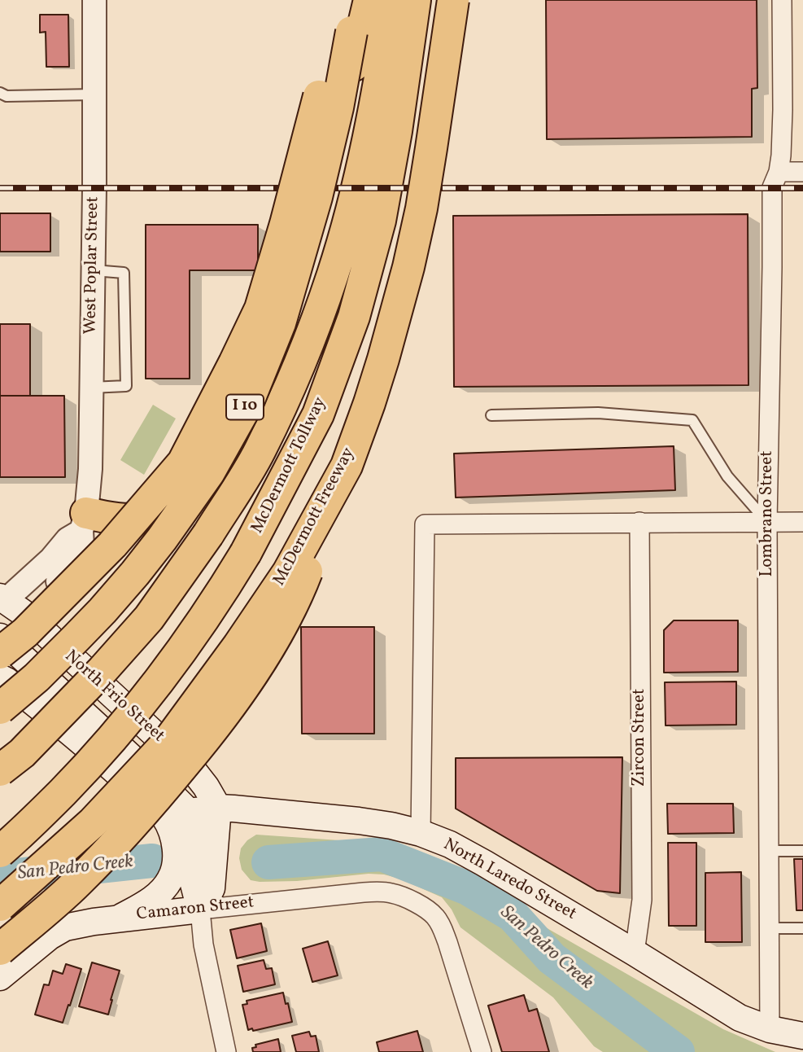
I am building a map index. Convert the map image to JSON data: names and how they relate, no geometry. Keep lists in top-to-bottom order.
{
  "streets": {
    "highway": ["I 10", "McDermott Tollway", "McDermott Freeway"],
    "main road": ["North Frio Street", "North Laredo Street", "Camaron Street"],
    "street": ["West Poplar Street", "Lombrano Street", "Zircon Street"]
  },
  "crossings": [
    ["Lombrano Street", "North Laredo Street"],
    ["North Frio Street", "North Laredo Street"],
    ["Zircon Street", "North Laredo Street"]
  ],
  "water": ["San Pedro Creek"]
}
